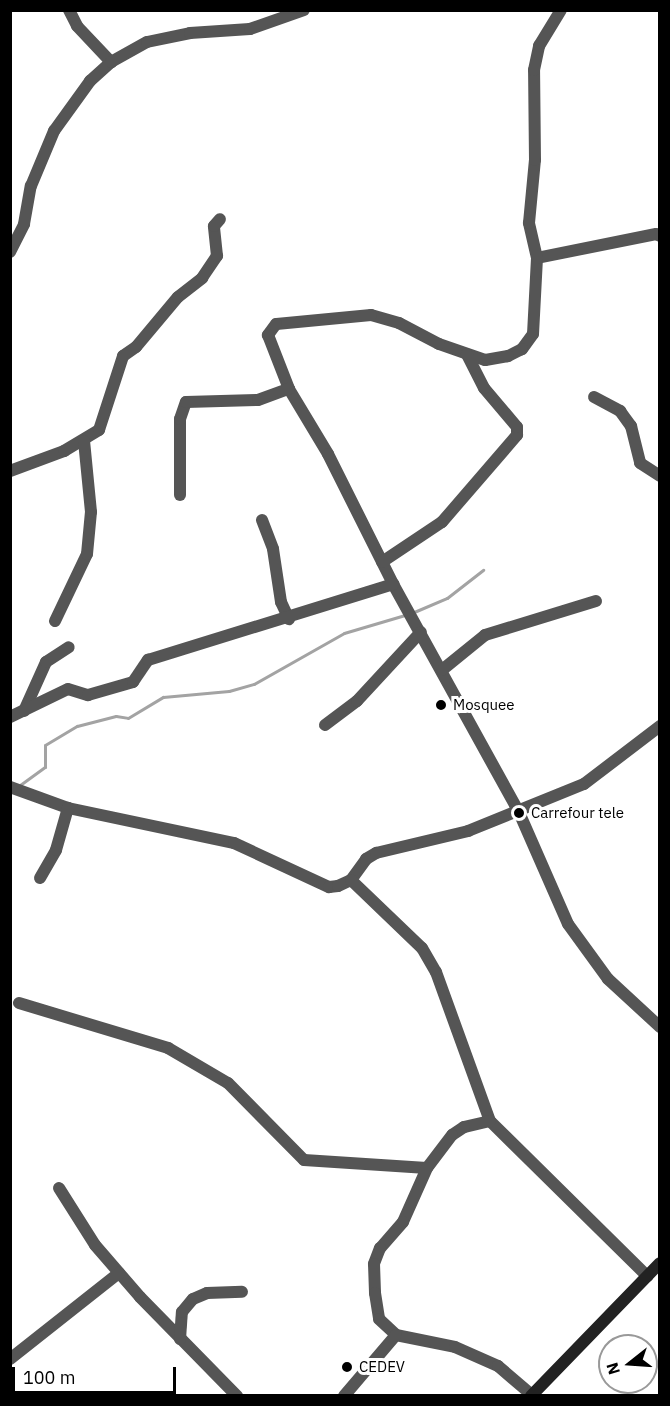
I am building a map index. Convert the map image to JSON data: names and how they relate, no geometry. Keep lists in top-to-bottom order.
{
  "places": ["Mosquee", "Carrefour tele", "CEDEV"],
  "scale_bar": "100 m",
  "north": "left"
}
